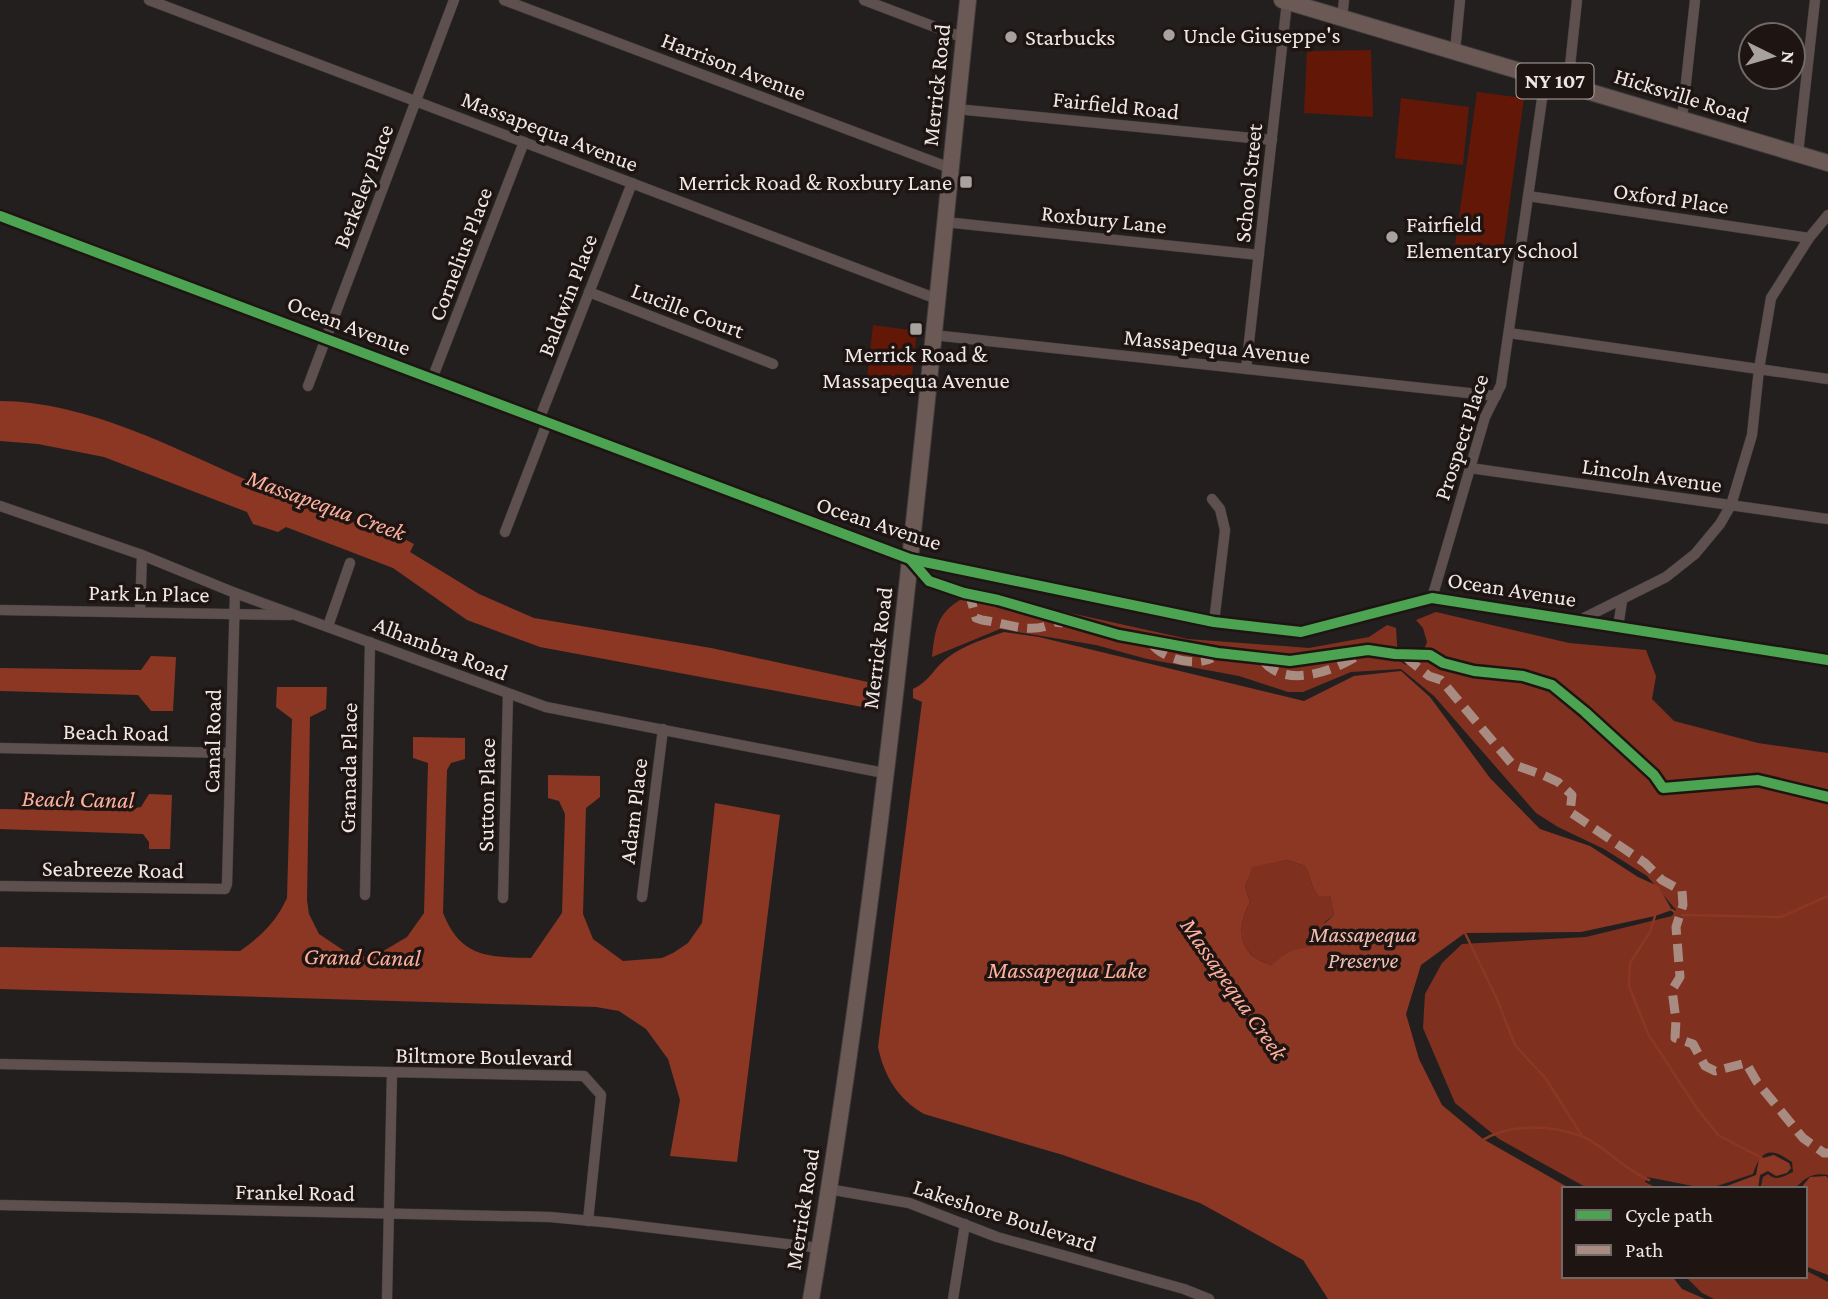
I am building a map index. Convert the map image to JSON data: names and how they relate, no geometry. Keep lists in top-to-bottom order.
{
  "streets": {
    "main road": ["NY 107", "Merrick Road", "Hicksville Road"],
    "street": [
      "Harrison Avenue",
      "Fairfield Road",
      "Massapequa Avenue",
      "School Street",
      "Berkeley Place",
      "Oxford Place",
      "Roxbury Lane",
      "Cornelius Place",
      "Baldwin Place",
      "Lucille Court",
      "Ocean Avenue",
      "Prospect Place",
      "Lincoln Avenue",
      "Park Ln Place",
      "Alhambra Road",
      "Beach Road",
      "Canal Road",
      "Granada Place",
      "Sutton Place",
      "Adam Place",
      "Seabreeze Road",
      "Biltmore Boulevard",
      "Frankel Road",
      "Lakeshore Boulevard"
    ]
  },
  "crossings": [
    ["Harrison Avenue", "Merrick Road"],
    ["Merrick Road", "Fairfield Road"],
    ["Merrick Road", "Massapequa Avenue"],
    ["Merrick Road", "Roxbury Lane"],
    ["Merrick Road", "Ocean Avenue"],
    ["Merrick Road", "Alhambra Road"],
    ["Merrick Road", "Lakeshore Boulevard"],
    ["Hicksville Road", "School Street"],
    ["Hicksville Road", "Prospect Place"],
    ["Fairfield Road", "School Street"],
    ["Massapequa Avenue", "School Street"],
    ["Massapequa Avenue", "Berkeley Place"],
    ["Massapequa Avenue", "Cornelius Place"],
    ["Massapequa Avenue", "Baldwin Place"],
    ["Massapequa Avenue", "Prospect Place"],
    ["School Street", "Roxbury Lane"],
    ["Berkeley Place", "Ocean Avenue"],
    ["Oxford Place", "Prospect Place"],
    ["Cornelius Place", "Ocean Avenue"],
    ["Baldwin Place", "Lucille Court"],
    ["Baldwin Place", "Ocean Avenue"],
    ["Ocean Avenue", "Prospect Place"],
    ["Prospect Place", "Lincoln Avenue"],
    ["Park Ln Place", "Alhambra Road"],
    ["Park Ln Place", "Canal Road"],
    ["Alhambra Road", "Canal Road"],
    ["Alhambra Road", "Granada Place"],
    ["Alhambra Road", "Sutton Place"],
    ["Alhambra Road", "Adam Place"],
    ["Beach Road", "Canal Road"],
    ["Canal Road", "Seabreeze Road"],
    ["Biltmore Boulevard", "Frankel Road"]
  ],
  "water": [
    "Massapequa Creek",
    "Beach Canal",
    "Grand Canal",
    "Massapequa Lake"
  ],
  "parks": ["Massapequa Preserve"],
  "places": {
    "other": ["Uncle Giuseppe's", "Starbucks", "Fairfield Elementary School"],
    "transit": ["Merrick Road & Roxbury Lane", "Merrick Road & Massapequa Avenue"]
  },
  "legend": ["Cycle path", "Path"],
  "north": "right"
}
